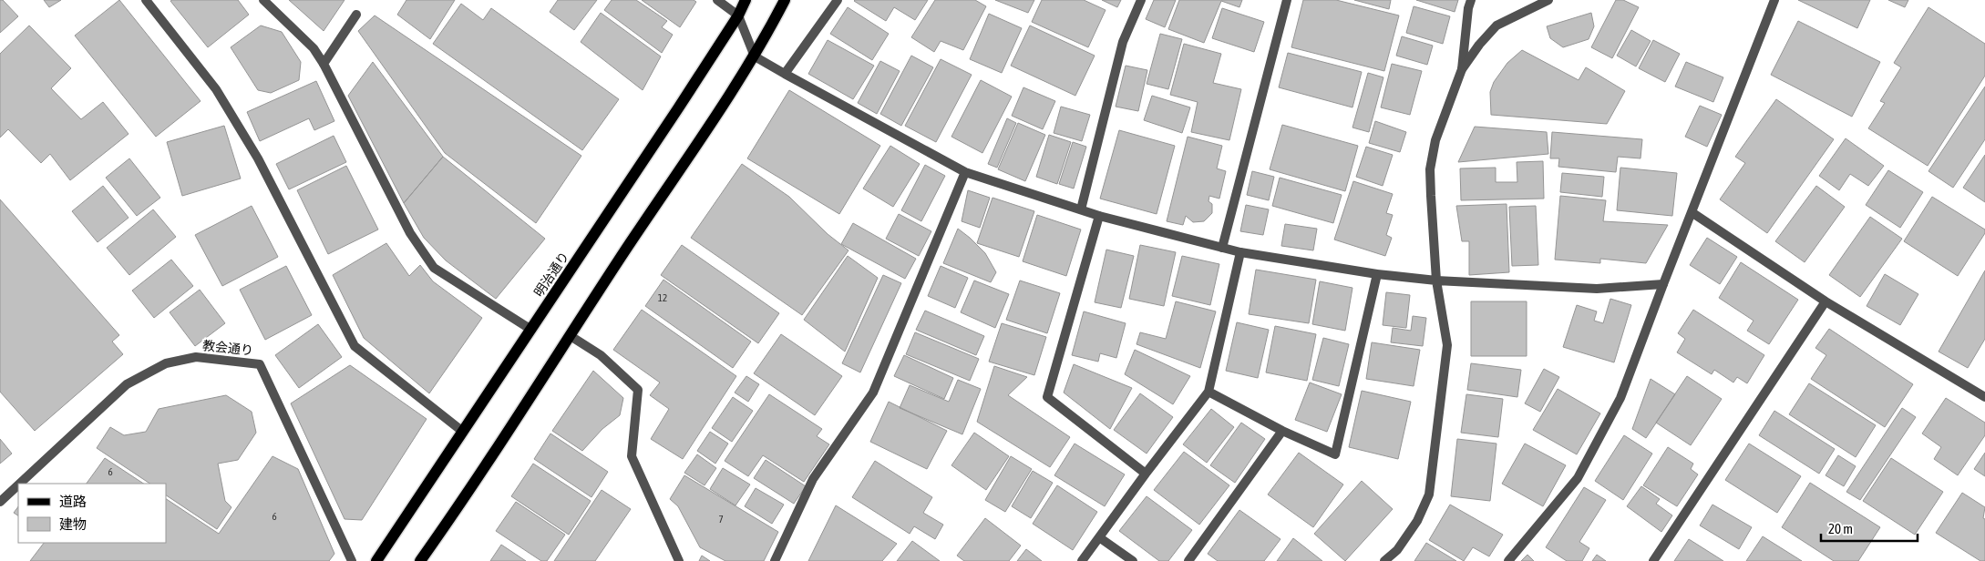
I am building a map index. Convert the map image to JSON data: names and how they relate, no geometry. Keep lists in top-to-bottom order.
{
  "streets": {
    "main road": ["明治通り"],
    "street": ["教会通り"]
  },
  "house_numbers": [
    "12",
    "6",
    "6",
    "7"
  ],
  "legend": ["道路", "建物"],
  "scale_bar": "20 m"
}
